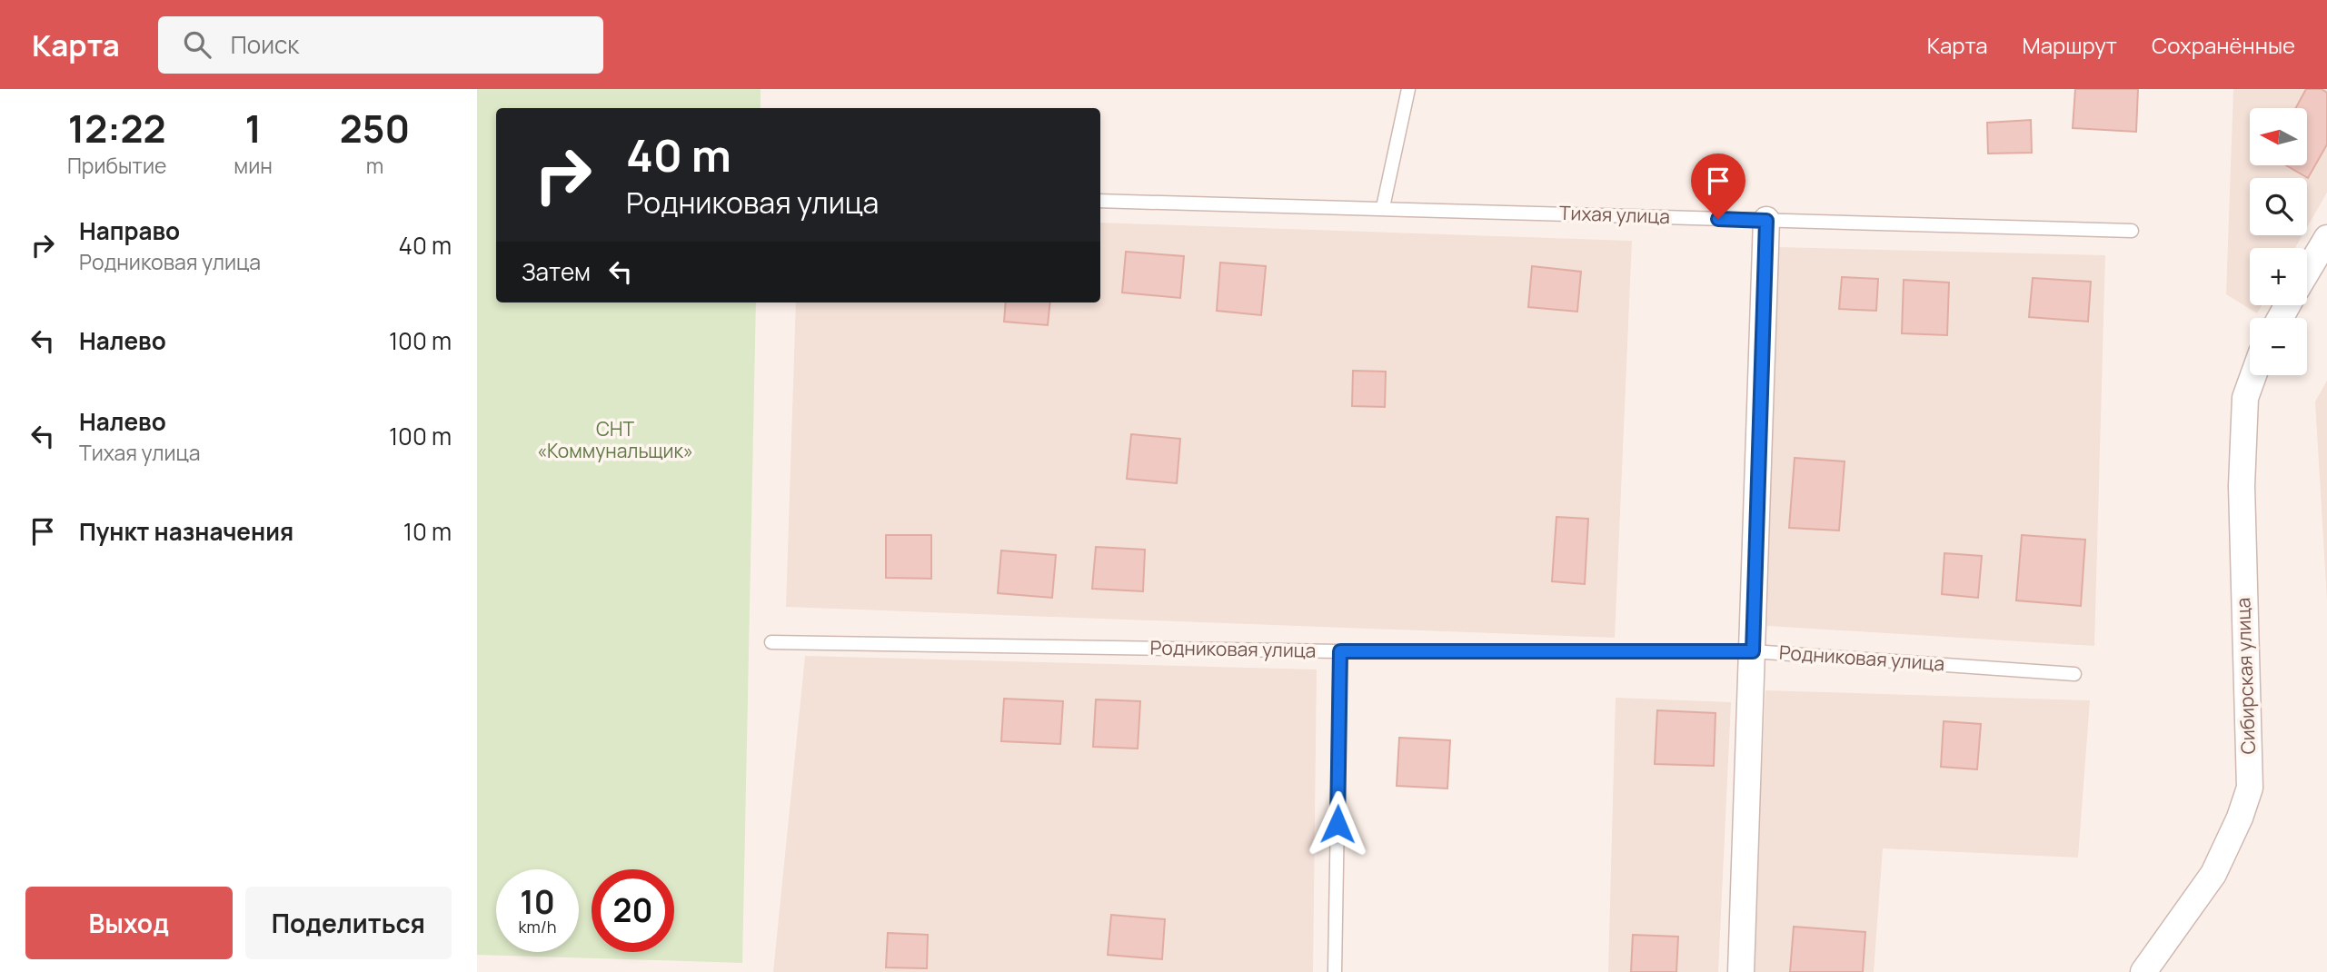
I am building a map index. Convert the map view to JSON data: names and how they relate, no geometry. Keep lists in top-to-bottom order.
{
  "streets": {
    "street": ["Сибирская улица"],
    "lane": ["Тихая улица", "Родниковая улица"]
  },
  "parks": ["СНТ «Коммунальщик»"],
  "north": "left",
  "page": {
    "header": "Карта",
    "search": "Поиск",
    "nav": ["Карта", "Маршрут", "Сохранённые"],
    "eta": [
      "12:22",
      "Прибытие",
      "1",
      "мин",
      "250",
      "m"
    ],
    "map_buttons": ["+", "−"],
    "turn": ["40 m", "Родниковая улица"],
    "list": [
      {
        "name": "Направо",
        "note": "Родниковая улица",
        "value": "40 m"
      },
      {
        "name": "Налево",
        "value": "100 m"
      },
      {
        "name": "Налево",
        "note": "Тихая улица",
        "value": "100 m"
      },
      {
        "name": "Пункт назначения",
        "value": "10 m"
      }
    ],
    "then": "Затем",
    "speed": "10 km/h",
    "limit": "20",
    "buttons": ["Выход", "Поделиться"]
  }
}
